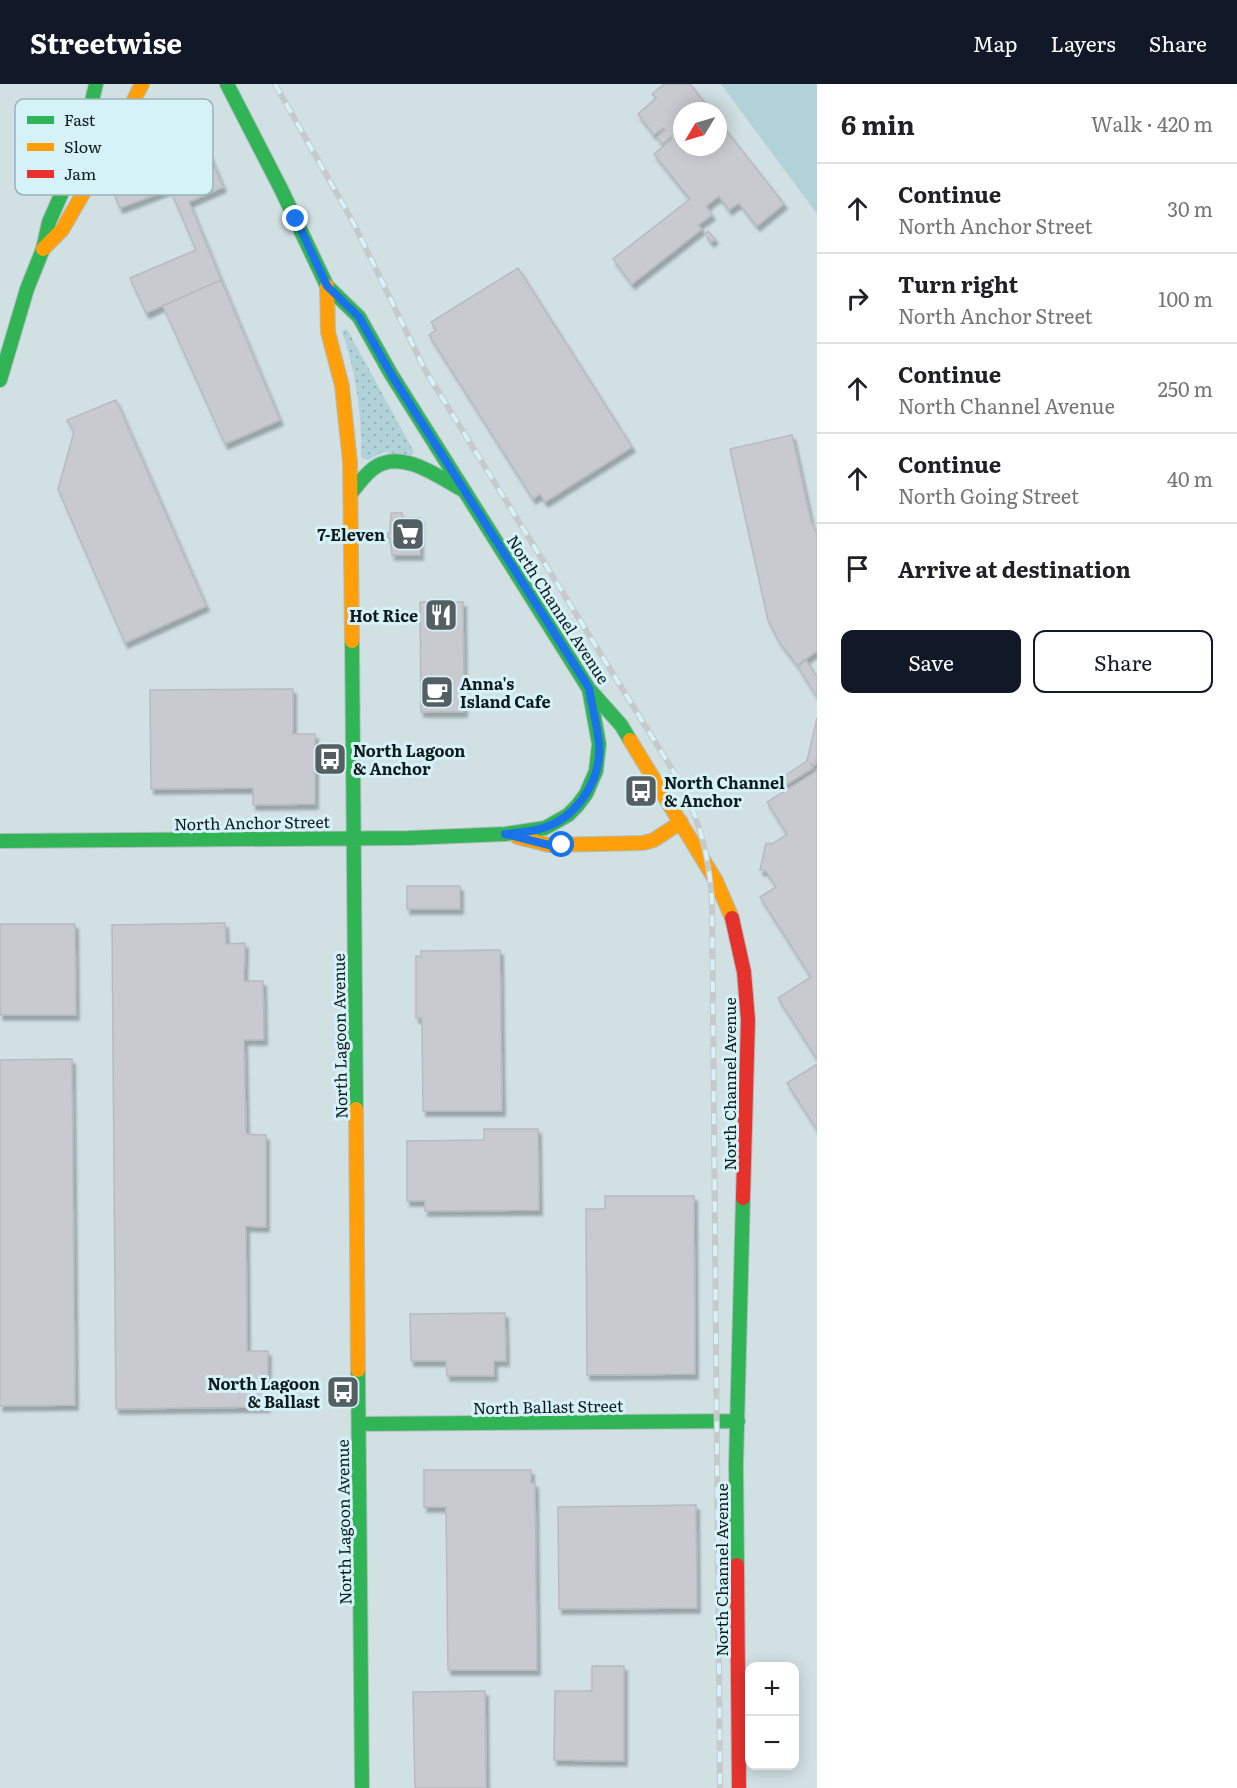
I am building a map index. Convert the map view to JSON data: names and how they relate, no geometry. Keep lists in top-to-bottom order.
{
  "streets": {
    "street": [
      "North Channel Avenue",
      "North Anchor Street",
      "North Lagoon Avenue",
      "North Ballast Street"
    ]
  },
  "crossings": [
    ["North Channel Avenue", "North Anchor Street"],
    ["North Channel Avenue", "North Lagoon Avenue"],
    ["North Channel Avenue", "North Ballast Street"],
    ["North Anchor Street", "North Lagoon Avenue"],
    ["North Lagoon Avenue", "North Ballast Street"]
  ],
  "places": {
    "supermarket": ["7-Eleven"],
    "restaurant": ["Hot Rice"],
    "cafe": ["Anna's Island Cafe"],
    "bus stop": ["North Lagoon & Anchor", "North Channel & Anchor", "North Lagoon & Ballast"]
  },
  "legend": ["Fast", "Slow", "Jam"],
  "north": "bottom left",
  "page": {
    "header": "Streetwise",
    "nav": ["Map", "Layers", "Share"],
    "heading": ["6 min", "Walk · 420 m"],
    "list": [
      ["Continue", "North Anchor Street", "30 m"],
      ["Turn right", "North Anchor Street", "100 m"],
      ["Continue", "North Channel Avenue", "250 m"],
      ["Continue", "North Going Street", "40 m"],
      "Arrive at destination"
    ],
    "buttons": ["Save", "Share"],
    "map_buttons": ["+", "−"]
  }
}
